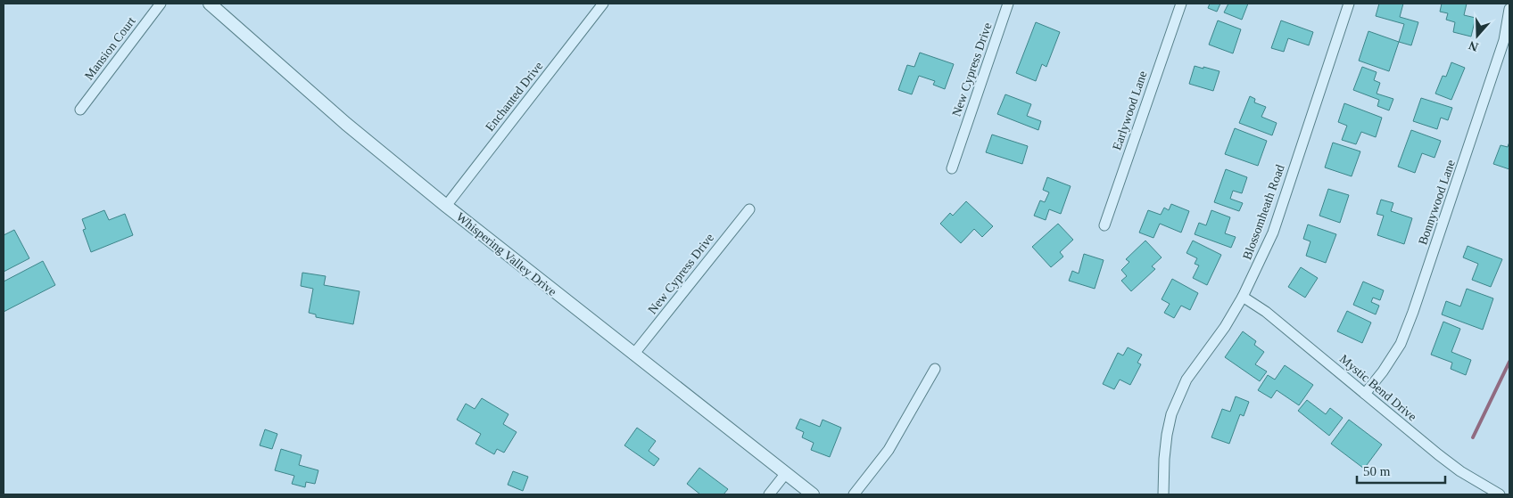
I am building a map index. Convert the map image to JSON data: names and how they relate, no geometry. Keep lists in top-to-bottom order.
{
  "streets": {
    "street": [
      "Mansion Court",
      "New Cypress Drive",
      "Enchanted Drive",
      "Earlywood Lane",
      "Bonnywood Lane",
      "Blossomheath Road",
      "Whispering Valley Drive",
      "Mystic Bend Drive"
    ]
  },
  "crossings": [
    ["New Cypress Drive", "Whispering Valley Drive"],
    ["Enchanted Drive", "Whispering Valley Drive"],
    ["Bonnywood Lane", "Mystic Bend Drive"],
    ["Blossomheath Road", "Mystic Bend Drive"]
  ],
  "scale_bar": "50 m",
  "north": "bottom"
}
